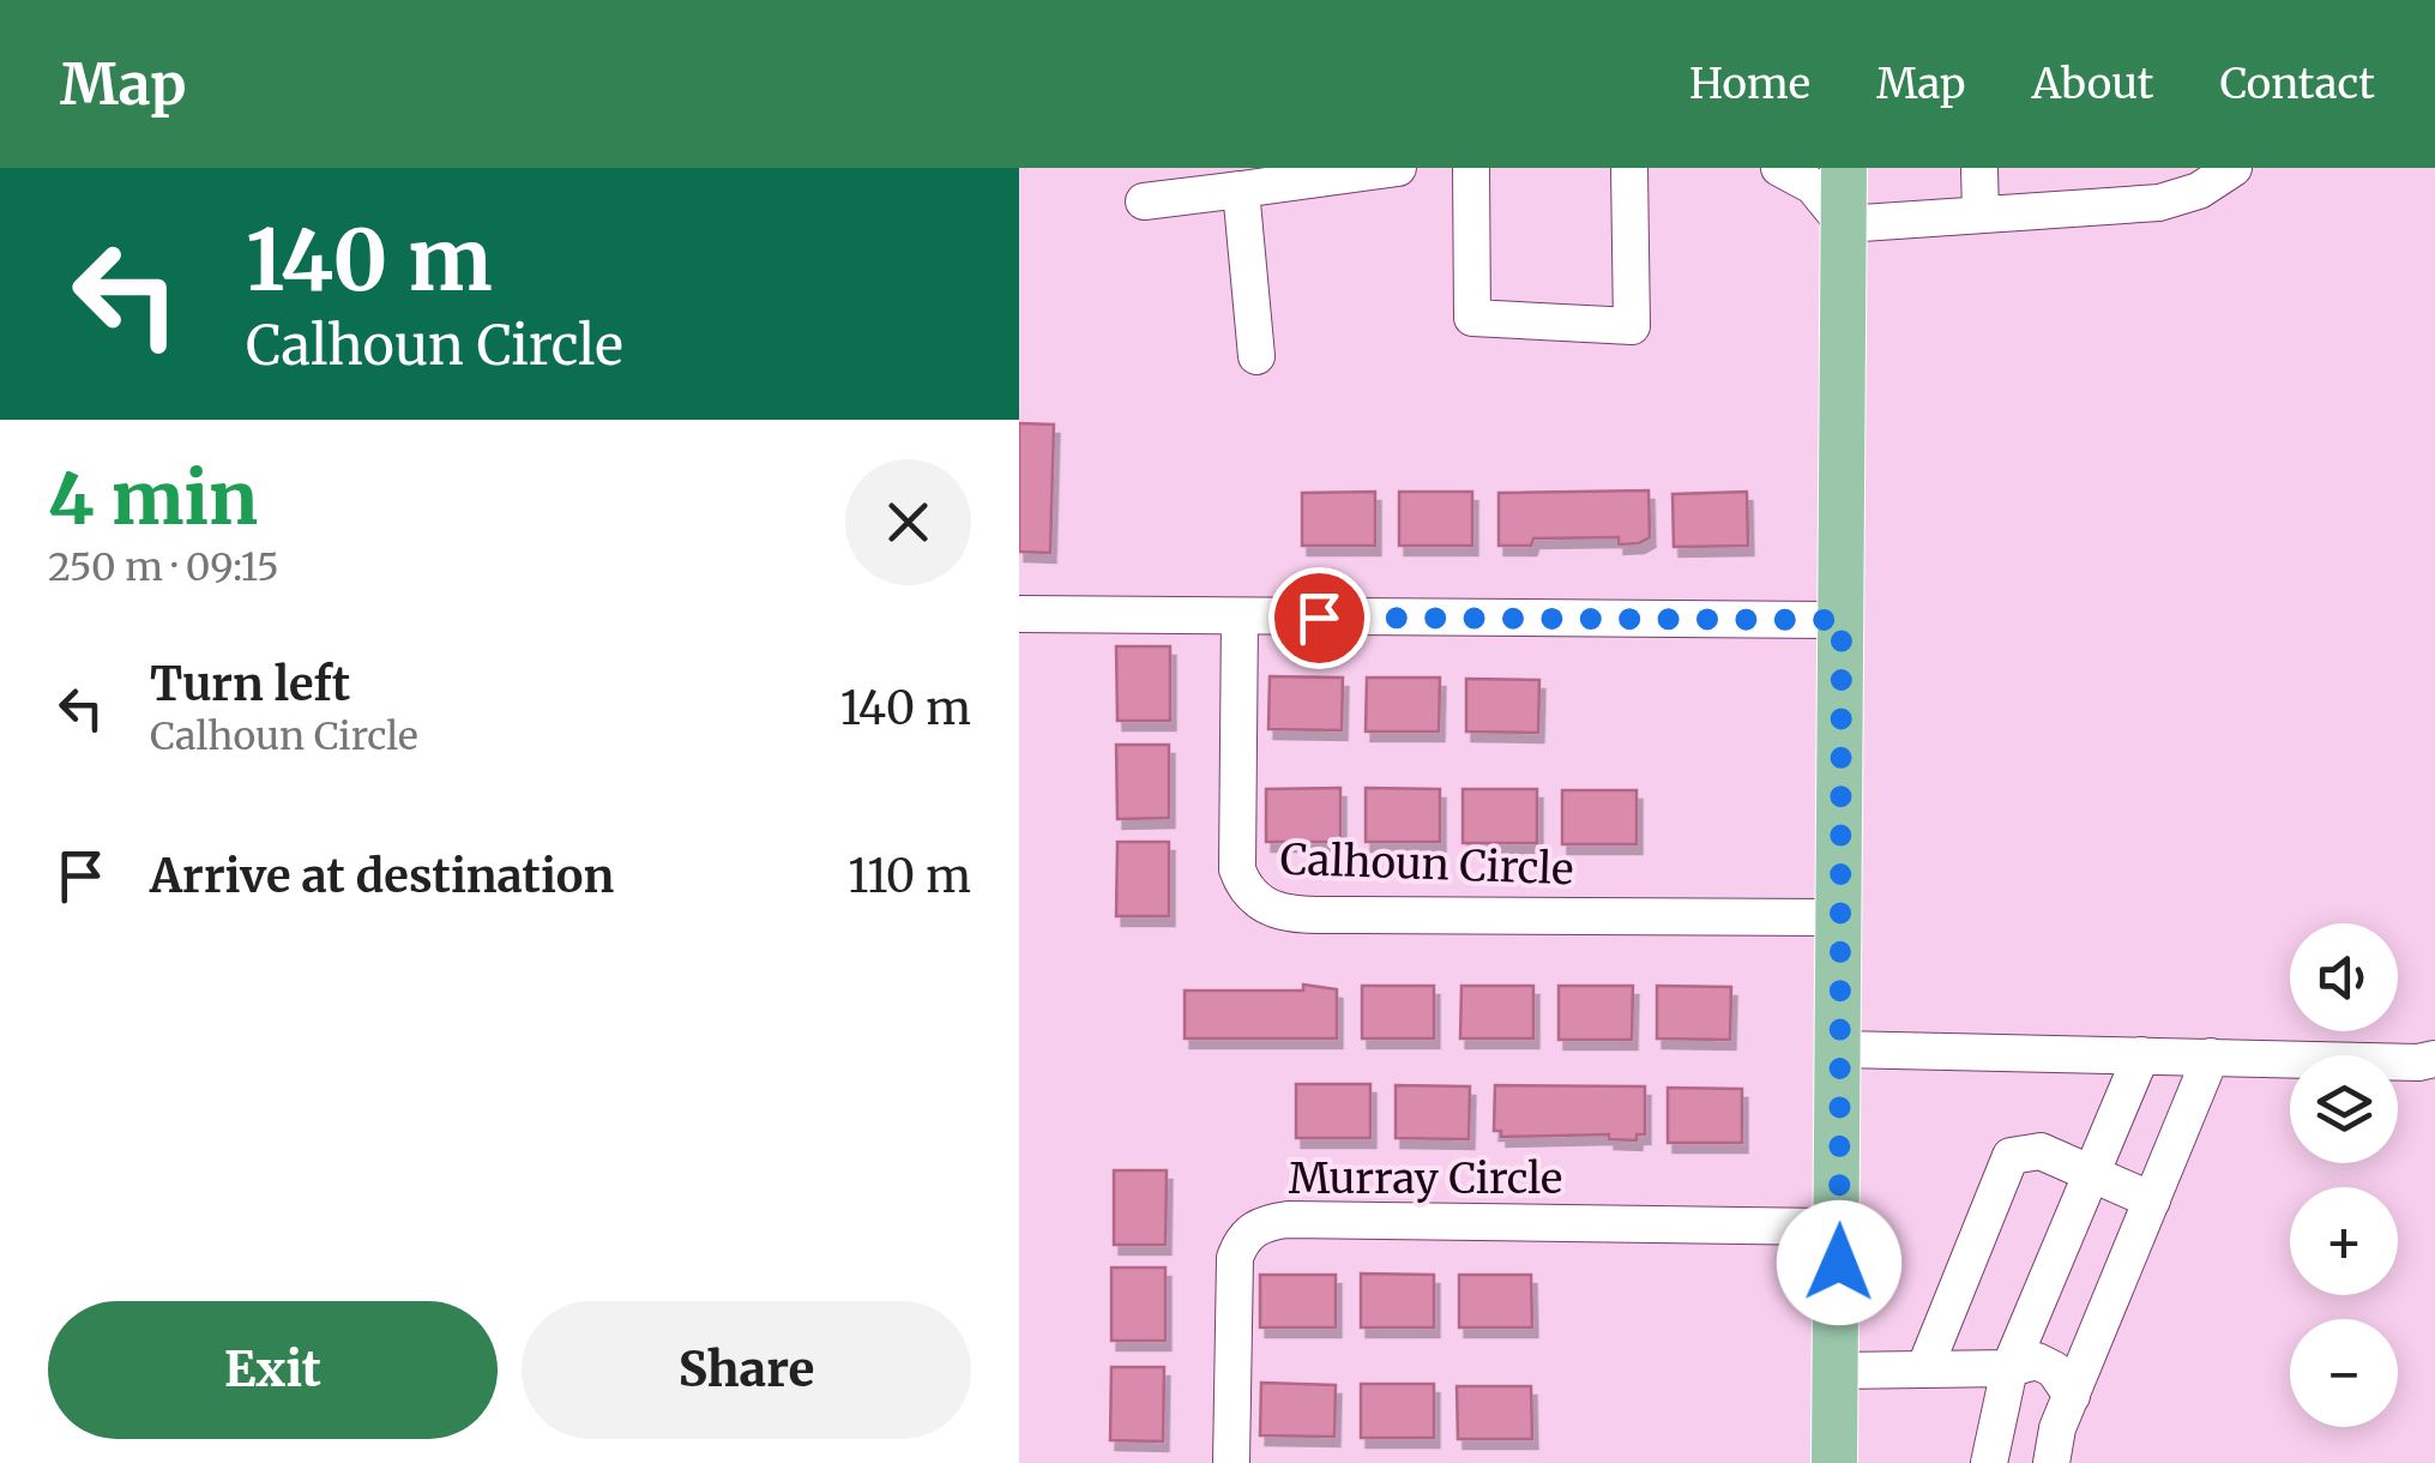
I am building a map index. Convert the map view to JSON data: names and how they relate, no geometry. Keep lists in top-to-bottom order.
{
  "streets": {
    "street": ["Calhoun Circle", "Murray Circle"]
  },
  "page": {
    "header": "Map",
    "nav": [
      "Home",
      "Map",
      "About",
      "Contact"
    ],
    "turn": ["140 m", "Calhoun Circle"],
    "heading": ["4 min", "250 m · 09:15"],
    "list": [
      {
        "name": "Turn left",
        "note": "Calhoun Circle",
        "value": "140 m"
      },
      {
        "name": "Arrive at destination",
        "value": "110 m"
      }
    ],
    "map_buttons": ["+", "−"],
    "buttons": ["Exit", "Share"]
  }
}
